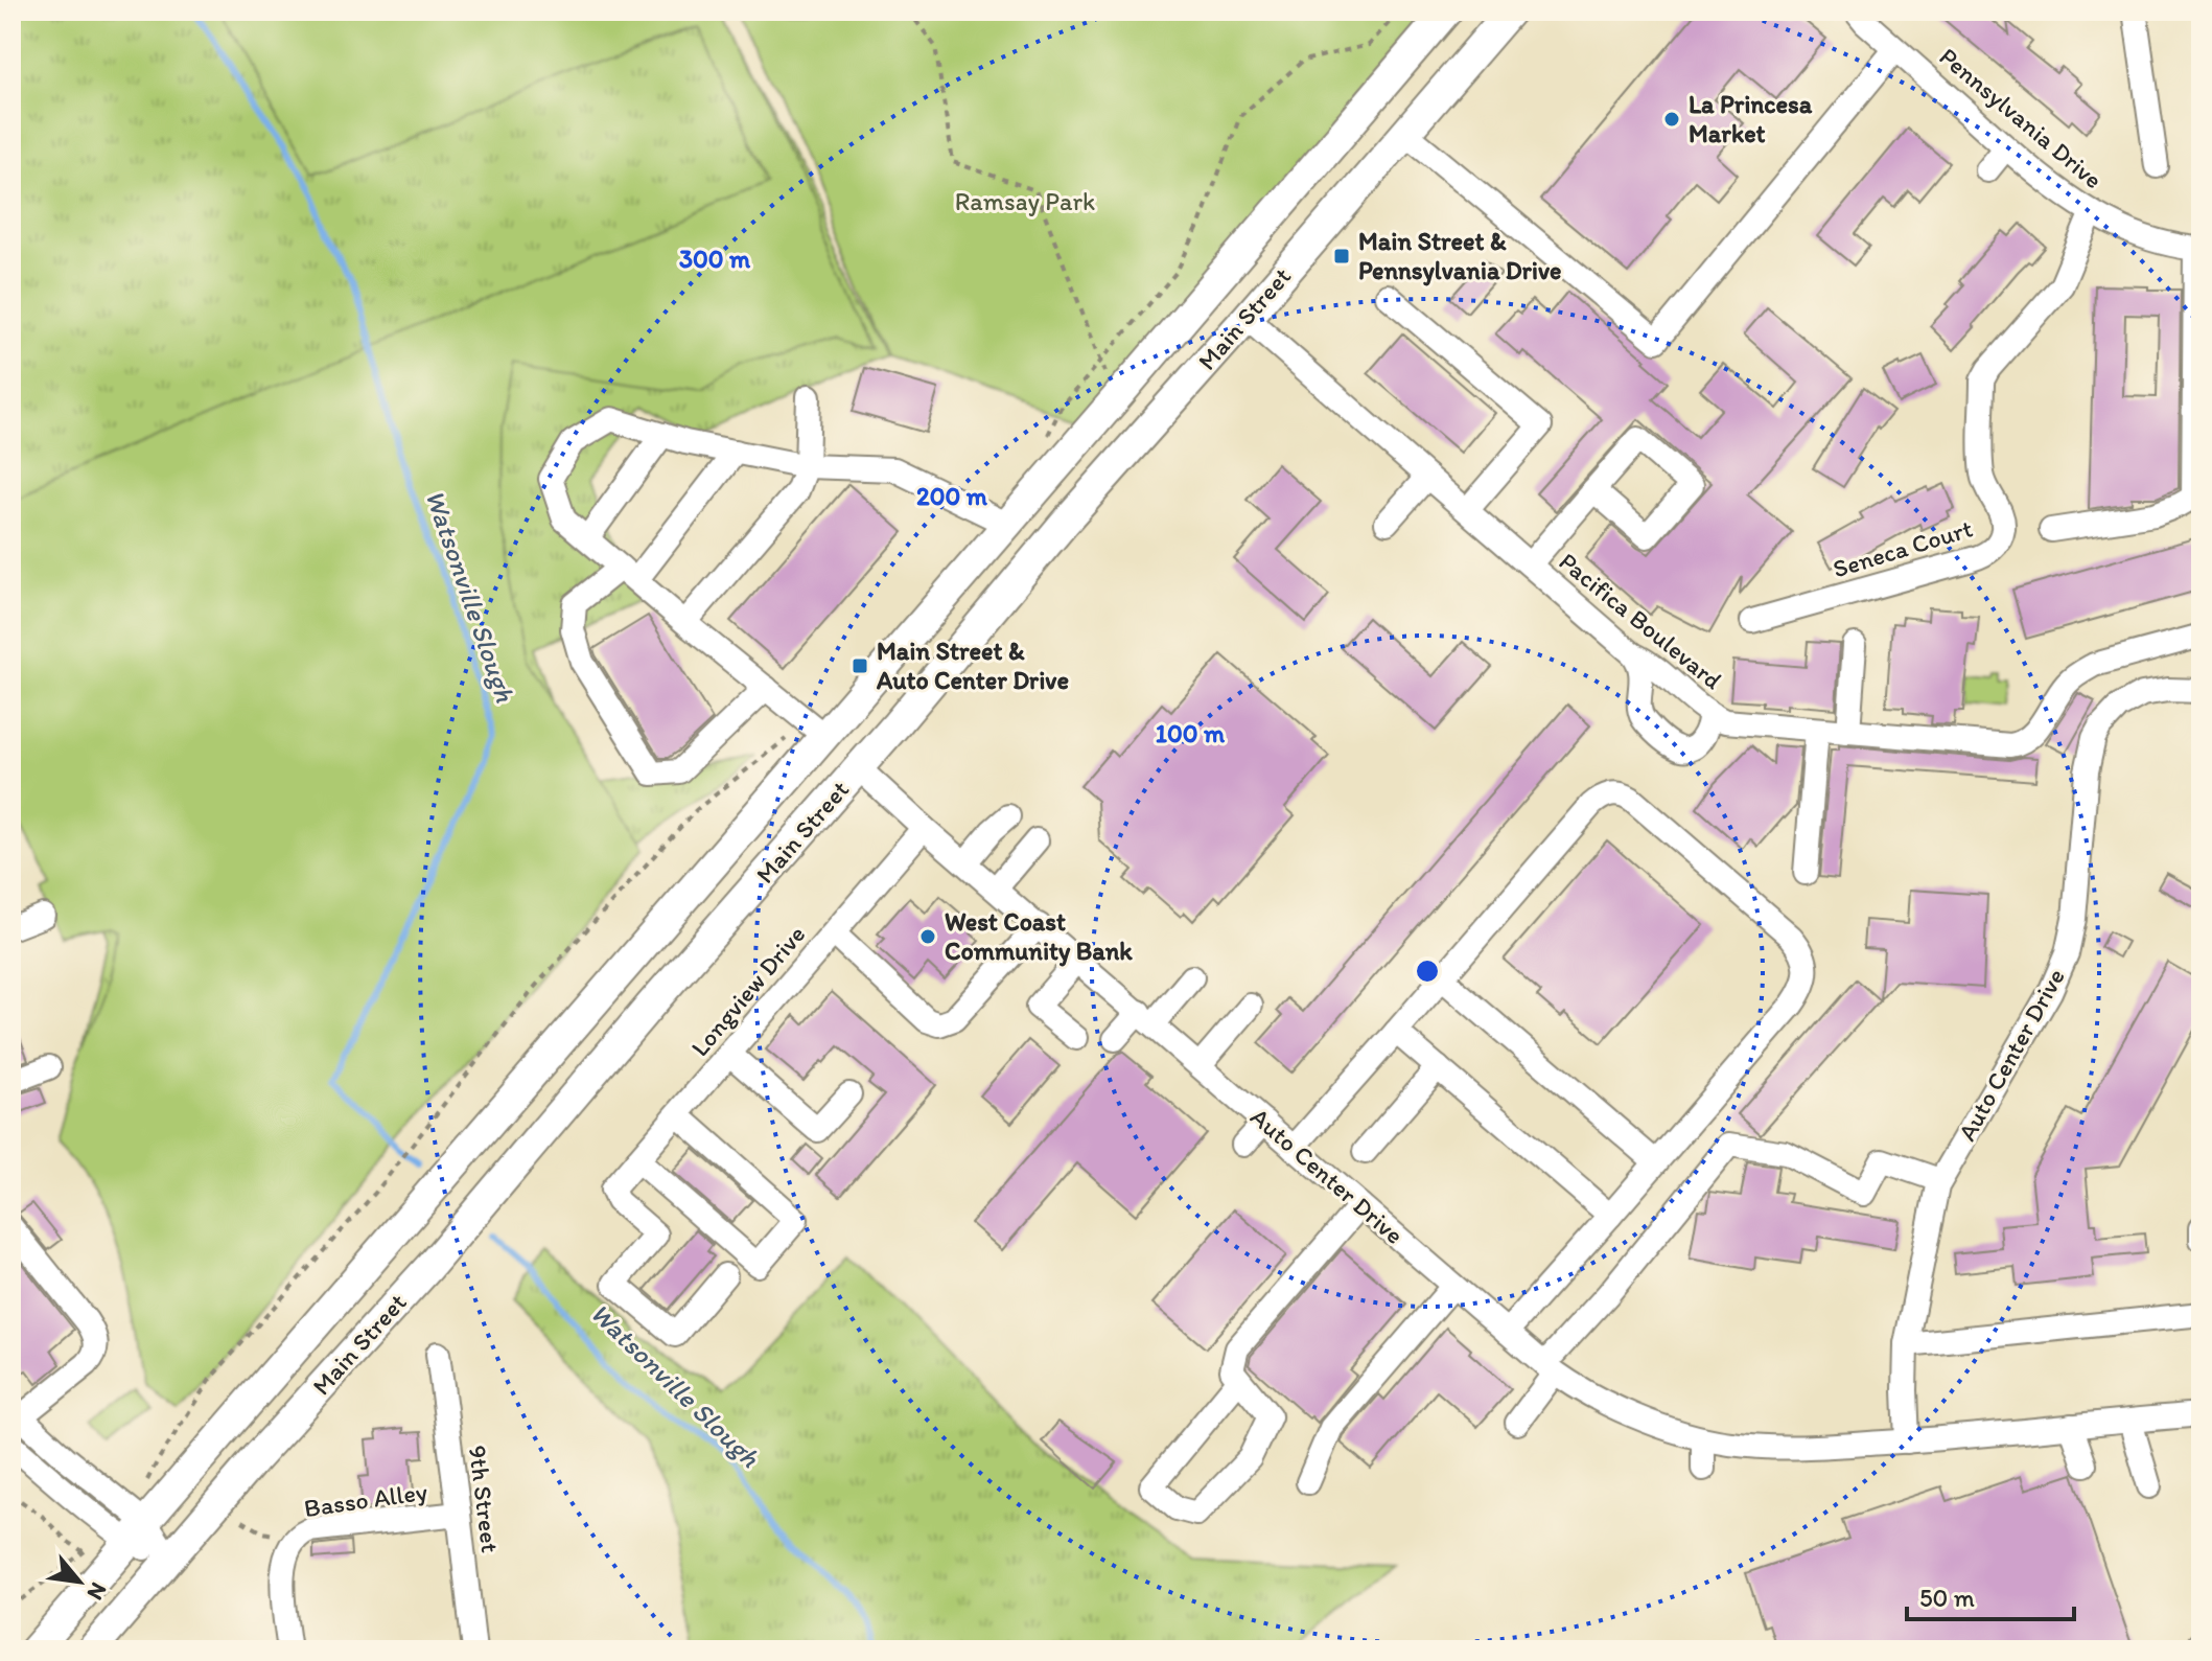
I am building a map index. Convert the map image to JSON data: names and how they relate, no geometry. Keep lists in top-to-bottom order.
{
  "streets": {
    "main road": ["Main Street", "Auto Center Drive"],
    "street": [
      "Pennsylvania Drive",
      "Seneca Court",
      "Pacifica Boulevard",
      "Longview Drive",
      "9th Street",
      "Basso Alley"
    ]
  },
  "crossings": [
    ["Pennsylvania Drive", "Seneca Court"],
    ["Main Street", "Pacifica Boulevard"],
    ["Main Street", "Auto Center Drive"],
    ["Longview Drive", "Auto Center Drive"],
    ["9th Street", "Basso Alley"]
  ],
  "water": ["Watsonville Slough"],
  "parks": ["Ramsay Park"],
  "places": {
    "other": ["La Princesa Market", "West Coast Community Bank"],
    "transit": ["Main Street & Pennsylvania Drive", "Main Street & Auto Center Drive"]
  },
  "scale_bar": "50 m",
  "north": "bottom right",
  "rings": ["300 m", "200 m", "100 m"]
}
